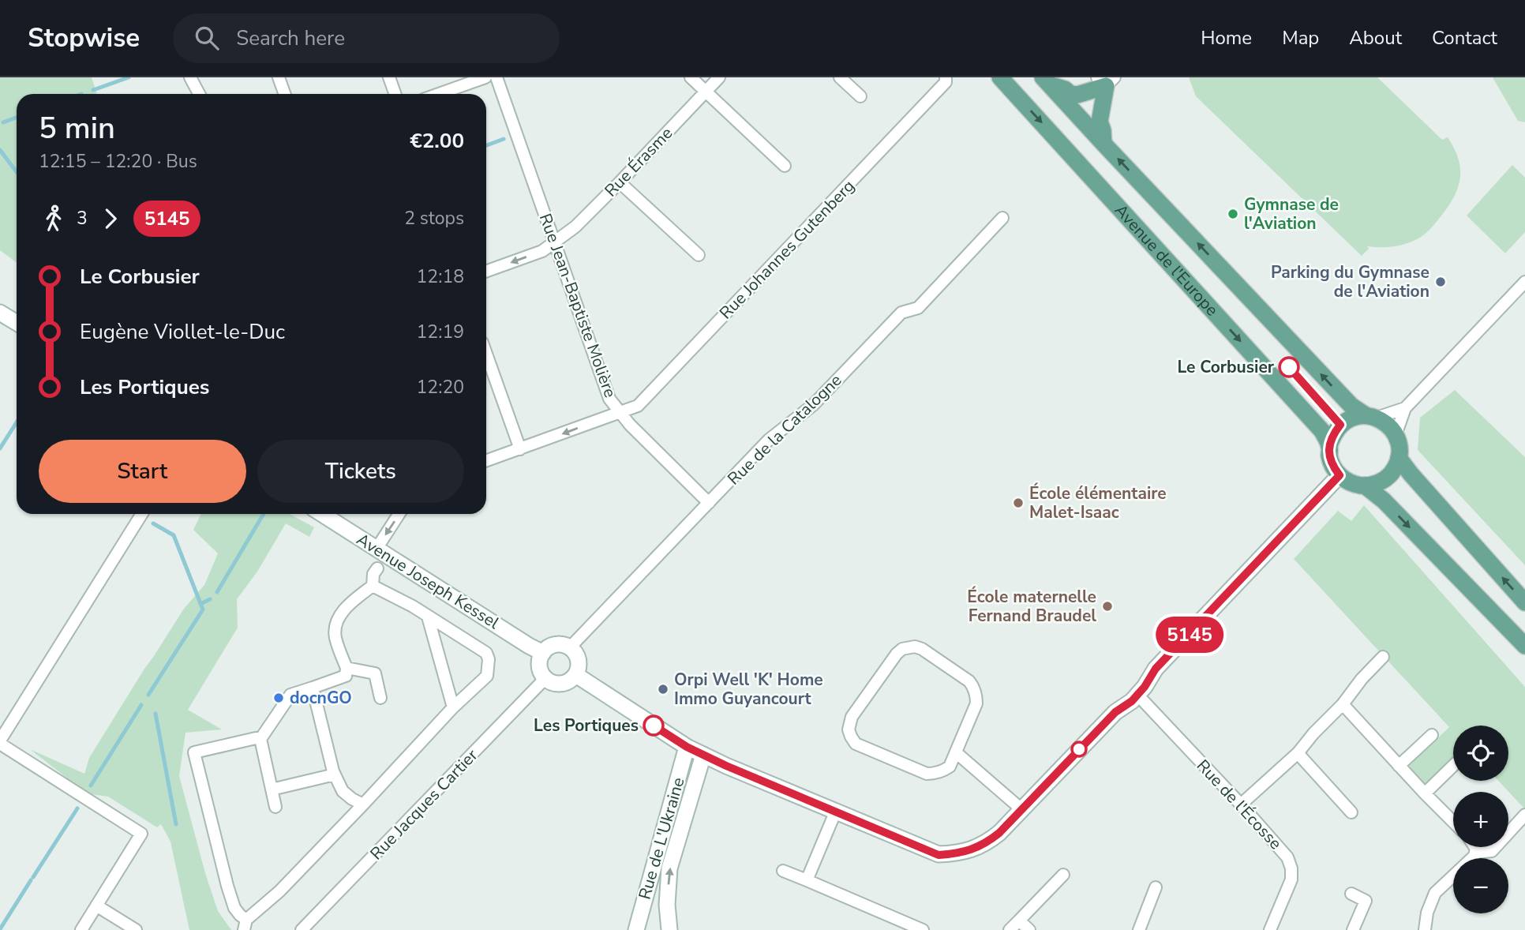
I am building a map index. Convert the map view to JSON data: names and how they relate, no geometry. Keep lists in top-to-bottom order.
{
  "streets": {
    "main road": ["Avenue de l'Europe"],
    "street": [
      "Rue Érasme",
      "Rue Johannes Gutenberg",
      "Rue Jean-Baptiste Molière",
      "Rue de la Catalogne",
      "Avenue Joseph Kessel",
      "Rue Jacques Cartier",
      "Rue de l'Écosse",
      "Rue de L'Ukraine"
    ]
  },
  "crossings": [
    ["Rue Érasme", "Rue Jean-Baptiste Molière"],
    ["Rue Johannes Gutenberg", "Rue Jean-Baptiste Molière"],
    ["Rue Jean-Baptiste Molière", "Rue de la Catalogne"],
    ["Rue de la Catalogne", "Avenue Joseph Kessel"],
    ["Rue de la Catalogne", "Rue Jacques Cartier"],
    ["Avenue Joseph Kessel", "Rue Jacques Cartier"]
  ],
  "places": [
    "Gymnase de l'Aviation",
    "Parking du Gymnase de l'Aviation",
    "Le Corbusier",
    "École élémentaire Malet-Isaac",
    "École maternelle Fernand Braudel",
    "Orpi Well 'K' Home Immo Guyancourt",
    "docnGO",
    "Les Portiques"
  ],
  "lines": ["bus line 5145"],
  "page": {
    "header": "Stopwise",
    "search": "Search here",
    "nav": [
      "Home",
      "Map",
      "About",
      "Contact"
    ],
    "on_map": "5145",
    "heading": ["5 min", "12:15 – 12:20 · Bus", "€2.00"],
    "legs": ["3", "5145", "2 stops"],
    "list": [
      {
        "name": "Le Corbusier",
        "value": "12:18"
      },
      {
        "name": "Eugène Viollet-le-Duc",
        "value": "12:19"
      },
      {
        "name": "Les Portiques",
        "value": "12:20"
      }
    ],
    "buttons": ["Start", "Tickets"],
    "map_buttons": ["+", "−"]
  }
}
